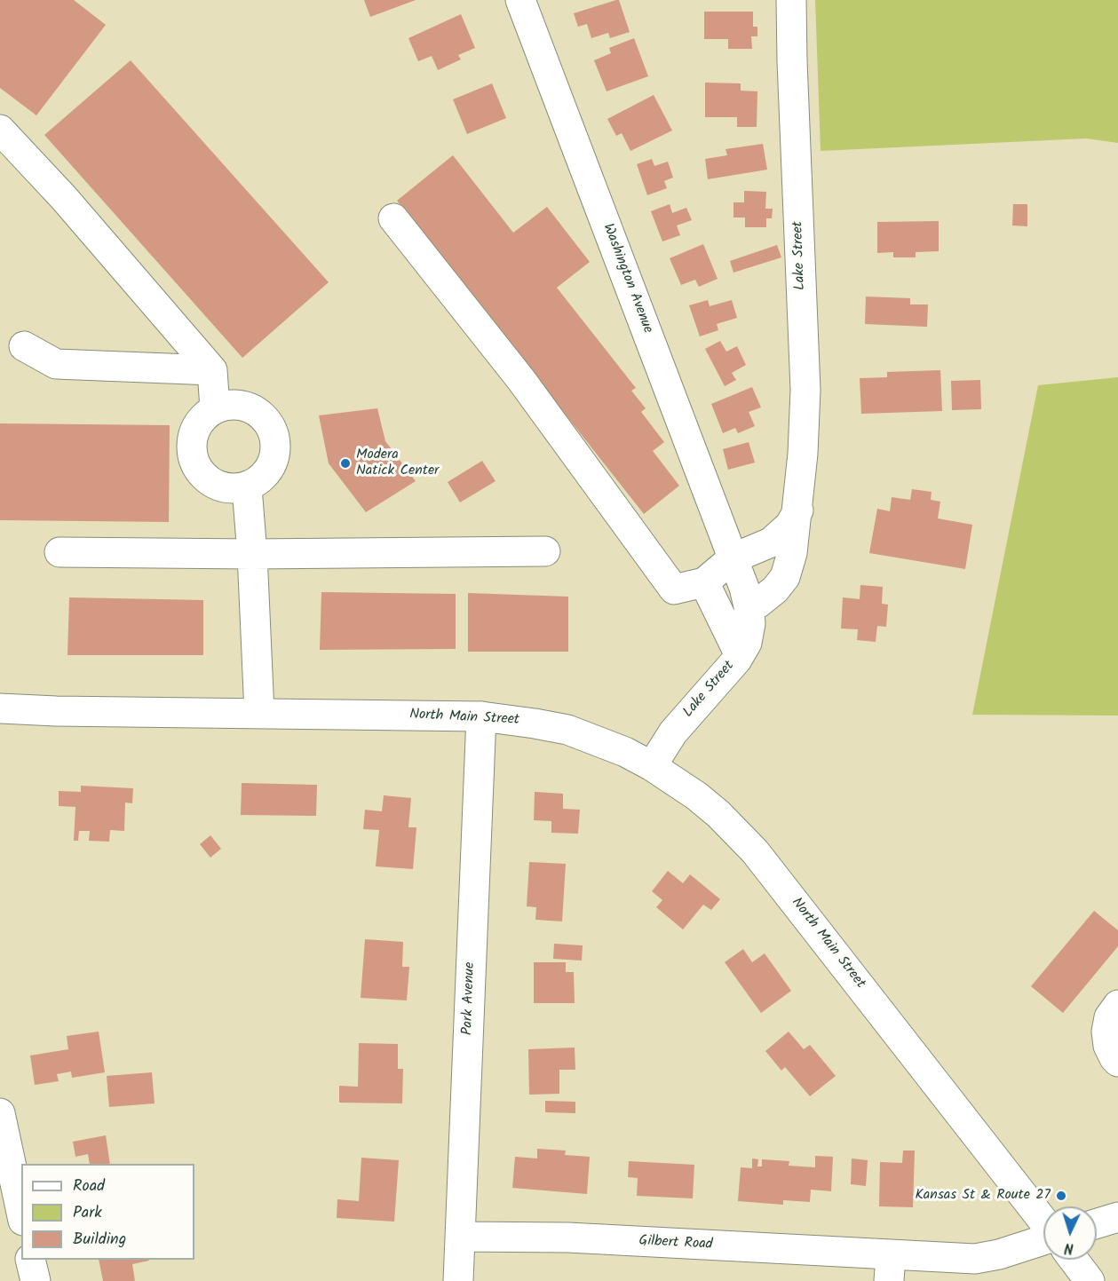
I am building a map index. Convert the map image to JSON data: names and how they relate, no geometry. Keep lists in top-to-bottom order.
{
  "streets": {
    "street": [
      "Lake Street",
      "Washington Avenue",
      "North Main Street",
      "Park Avenue",
      "Gilbert Road"
    ]
  },
  "crossings": [
    ["Lake Street", "Washington Avenue"],
    ["Lake Street", "North Main Street"],
    ["North Main Street", "Park Avenue"],
    ["Park Avenue", "Gilbert Road"]
  ],
  "places": ["Modera Natick Center", "Kansas St & Route 27"],
  "legend": ["Road", "Park", "Building"],
  "north": "bottom"
}
